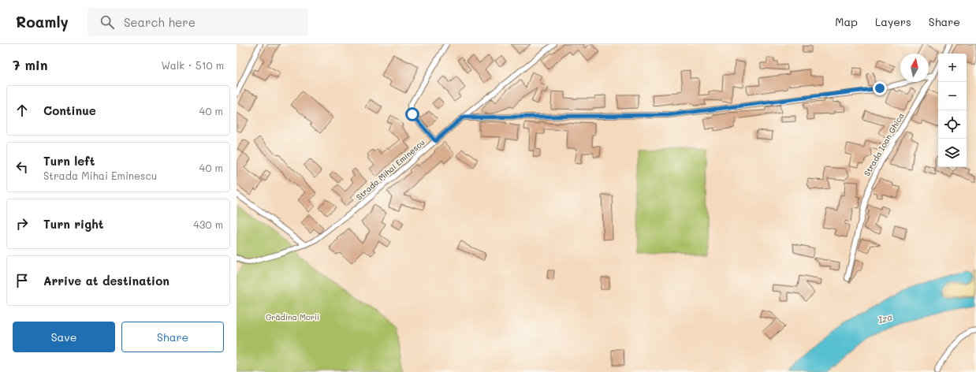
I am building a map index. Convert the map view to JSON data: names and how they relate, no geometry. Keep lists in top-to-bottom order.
{
  "streets": {
    "street": ["Strada Ioan Ghica", "Strada Mihai Eminescu"]
  },
  "water": ["Iza"],
  "parks": ["Grădina Morii"],
  "north": "top",
  "page": {
    "header": "Roamly",
    "search": "Search here",
    "nav": ["Map", "Layers", "Share"],
    "heading": ["7 min", "Walk · 510 m"],
    "map_buttons": ["+", "−"],
    "list": [
      ["Continue", "40 m"],
      ["Turn left", "Strada Mihai Eminescu", "40 m"],
      ["Turn right", "430 m"],
      "Arrive at destination"
    ],
    "buttons": ["Save", "Share"]
  }
}
